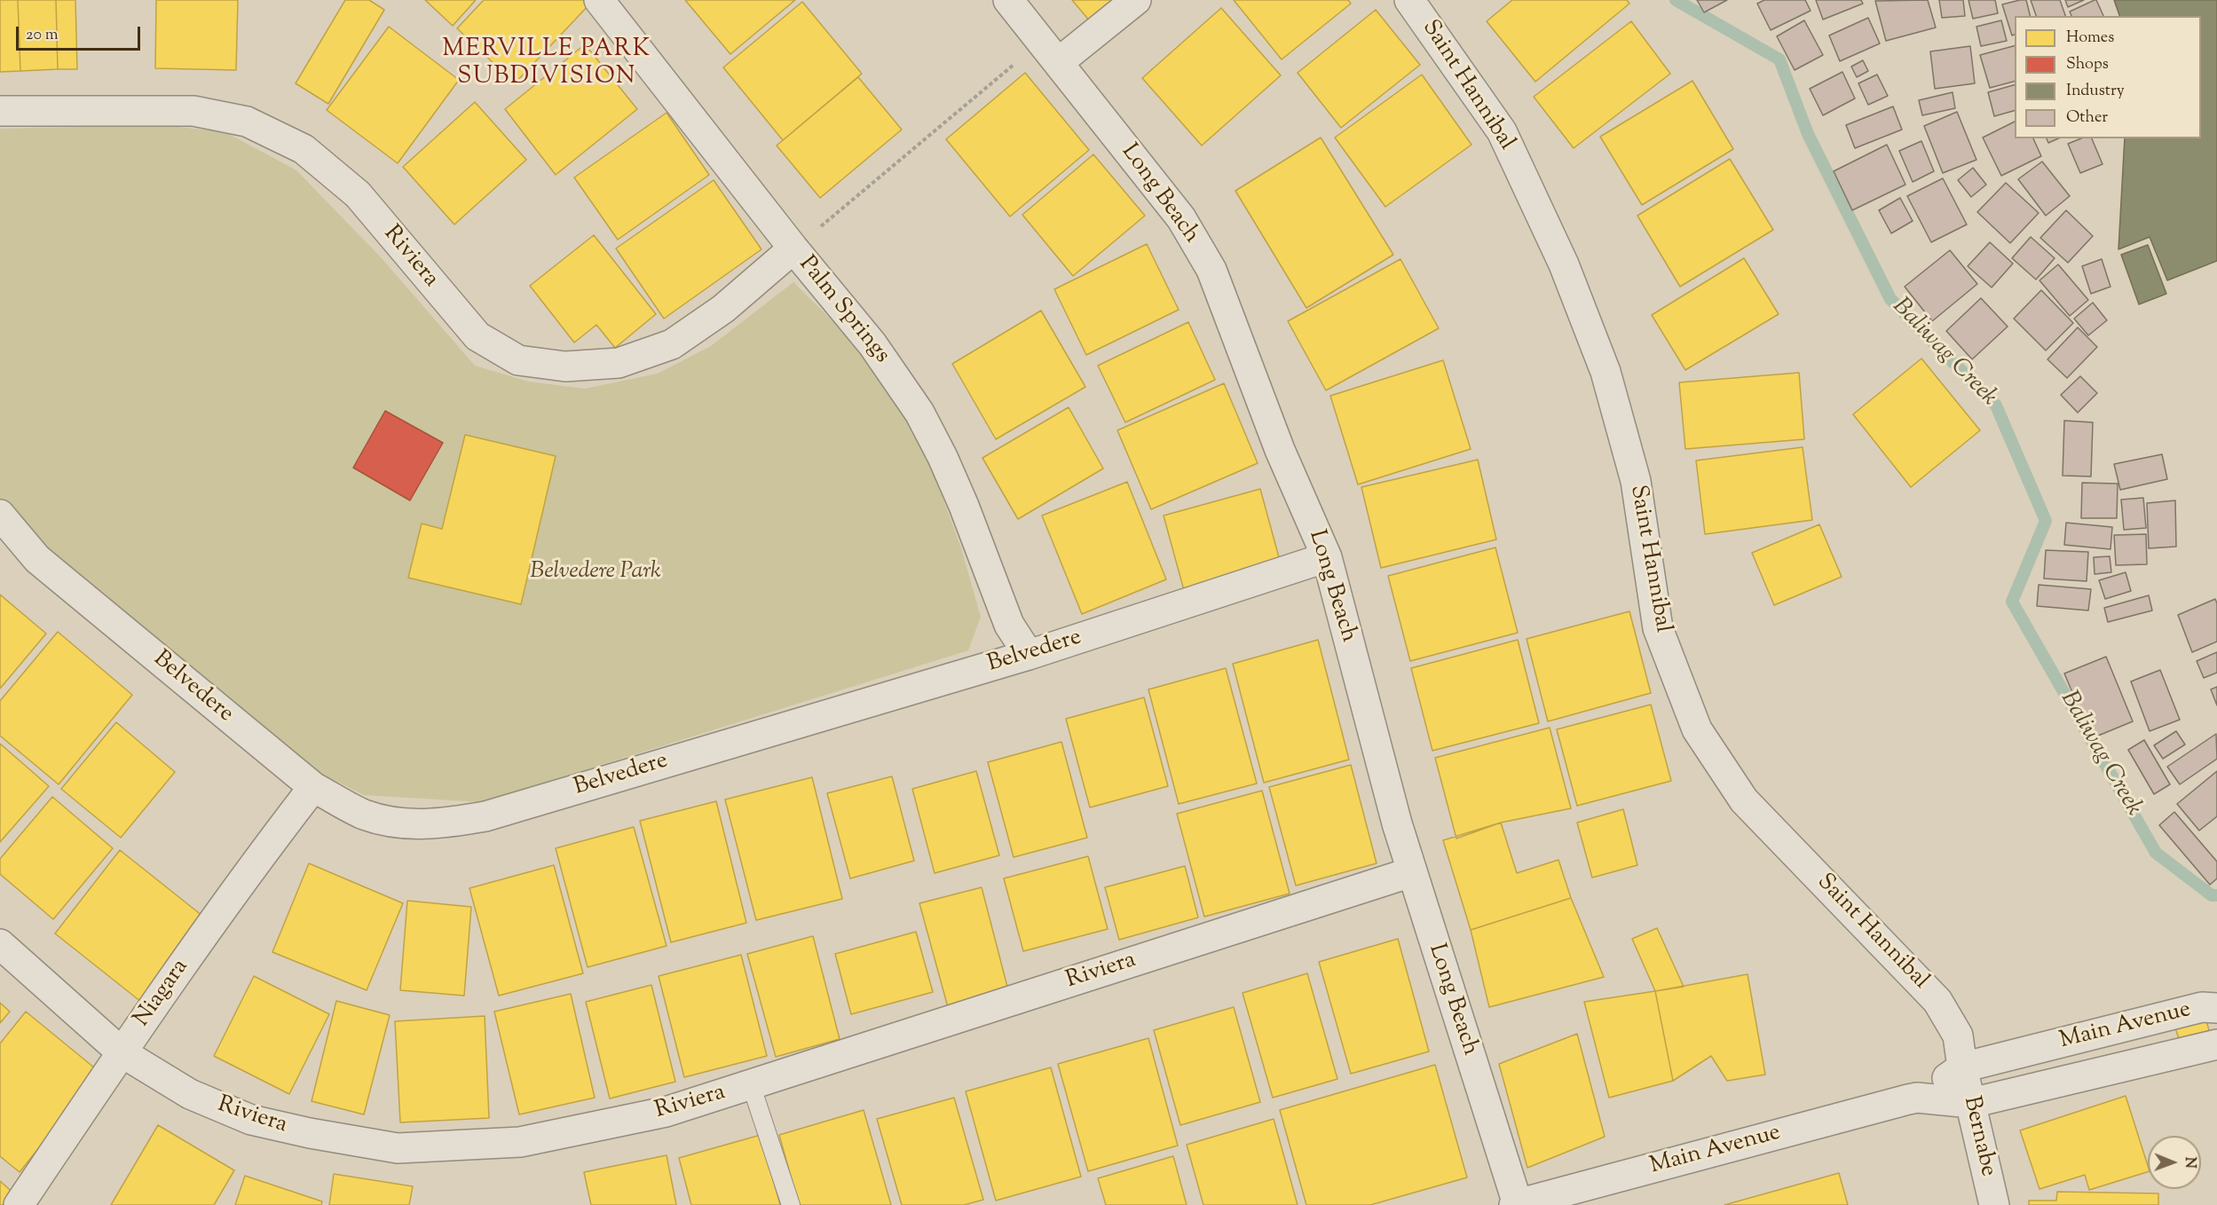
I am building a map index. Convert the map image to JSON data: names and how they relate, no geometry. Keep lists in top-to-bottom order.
{
  "streets": {
    "street": [
      "Saint Hannibal",
      "Long Beach",
      "Riviera",
      "Palm Springs",
      "Belvedere",
      "Niagara",
      "Main Avenue",
      "Bernabe"
    ]
  },
  "crossings": [
    ["Saint Hannibal", "Main Avenue"],
    ["Saint Hannibal", "Bernabe"],
    ["Long Beach", "Riviera"],
    ["Long Beach", "Belvedere"],
    ["Long Beach", "Main Avenue"],
    ["Riviera", "Palm Springs"],
    ["Riviera", "Niagara"],
    ["Palm Springs", "Belvedere"],
    ["Belvedere", "Niagara"],
    ["Main Avenue", "Bernabe"]
  ],
  "districts": ["MERVILLE PARK SUBDIVISION"],
  "water": ["Baliwag Creek"],
  "parks": ["Belvedere Park"],
  "legend": [
    "Homes",
    "Shops",
    "Industry",
    "Other"
  ],
  "scale_bar": "20 m",
  "north": "right"
}
